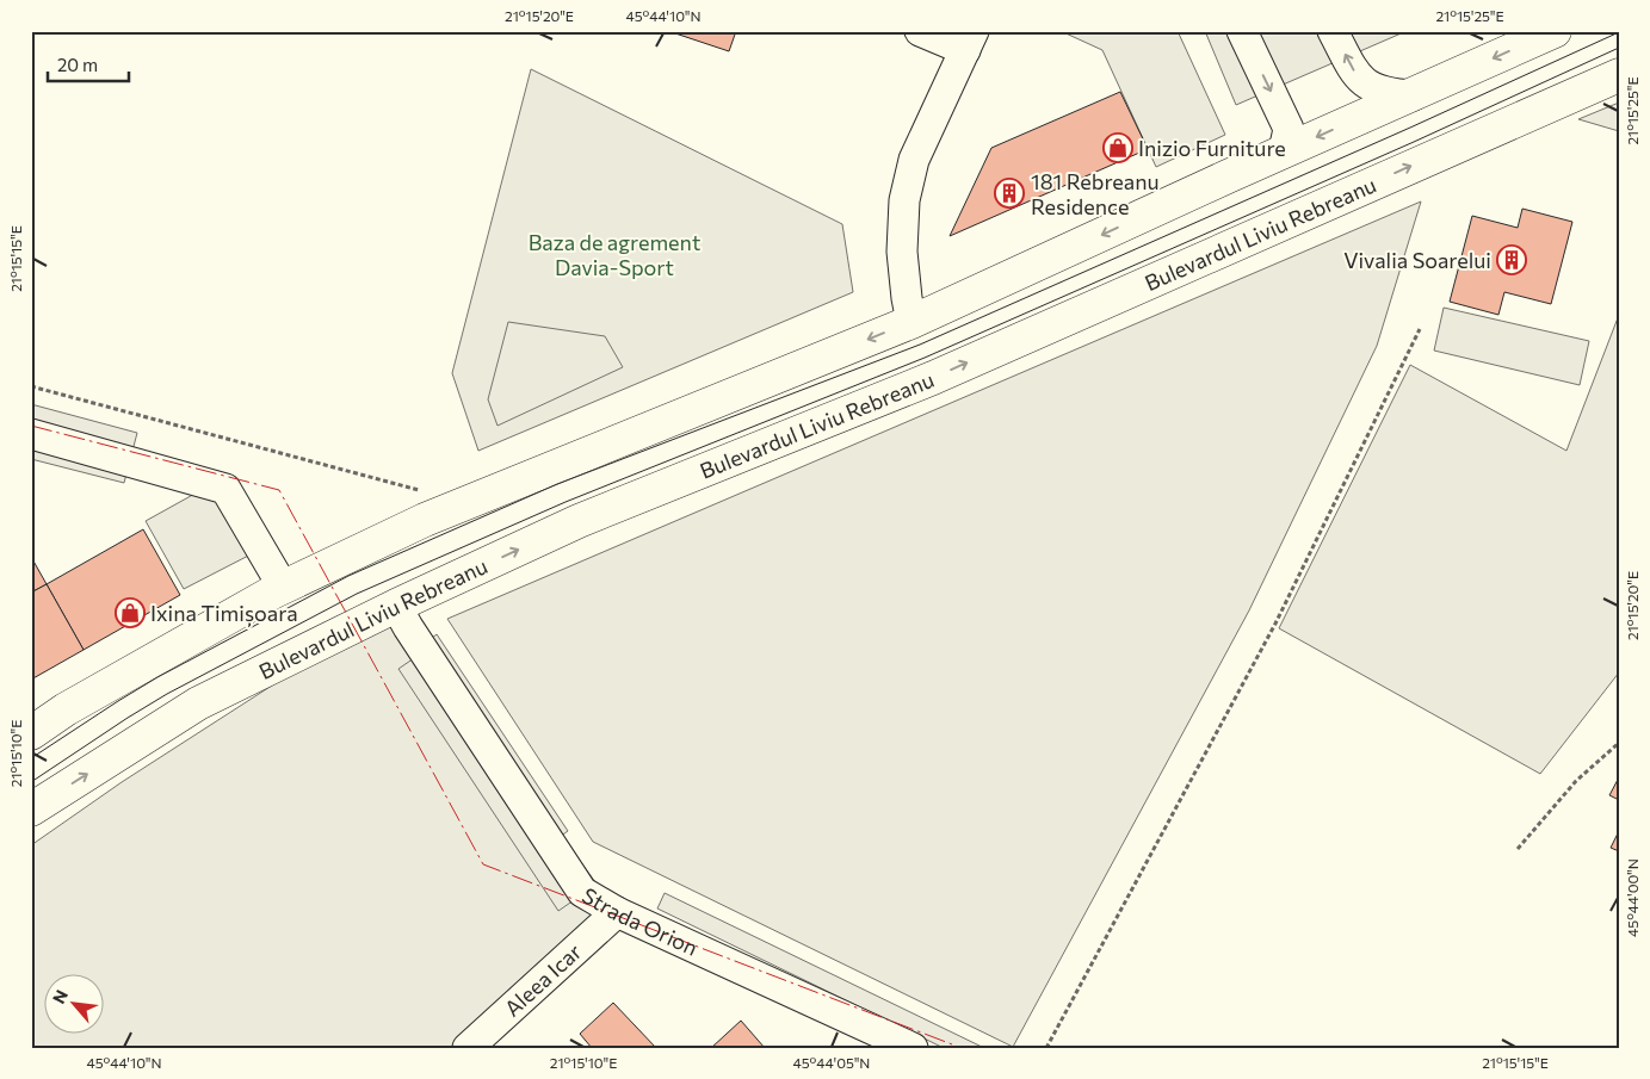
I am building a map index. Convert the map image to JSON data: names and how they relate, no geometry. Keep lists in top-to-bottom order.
{
  "streets": {
    "main road": ["Bulevardul Liviu Rebreanu"],
    "street": ["Strada Orion", "Aleea Icar"]
  },
  "crossings": [
    ["Bulevardul Liviu Rebreanu", "Strada Orion"],
    ["Strada Orion", "Aleea Icar"]
  ],
  "parks": ["Baza de agrement Davia-Sport"],
  "places": {
    "shop": ["Inizio Furniture", "Ixina Timișoara"],
    "building": ["181 Rebreanu Residence", "Vivalia Soarelui"]
  },
  "scale_bar": "20 m",
  "north": "top left",
  "coordinates": [
    "21°15'20\"E",
    "45°44'10\"N",
    "21°15'25\"E",
    "21°15'15\"E",
    "21°15'10\"E",
    "45°44'00\"N",
    "45°44'05\"N"
  ]
}
